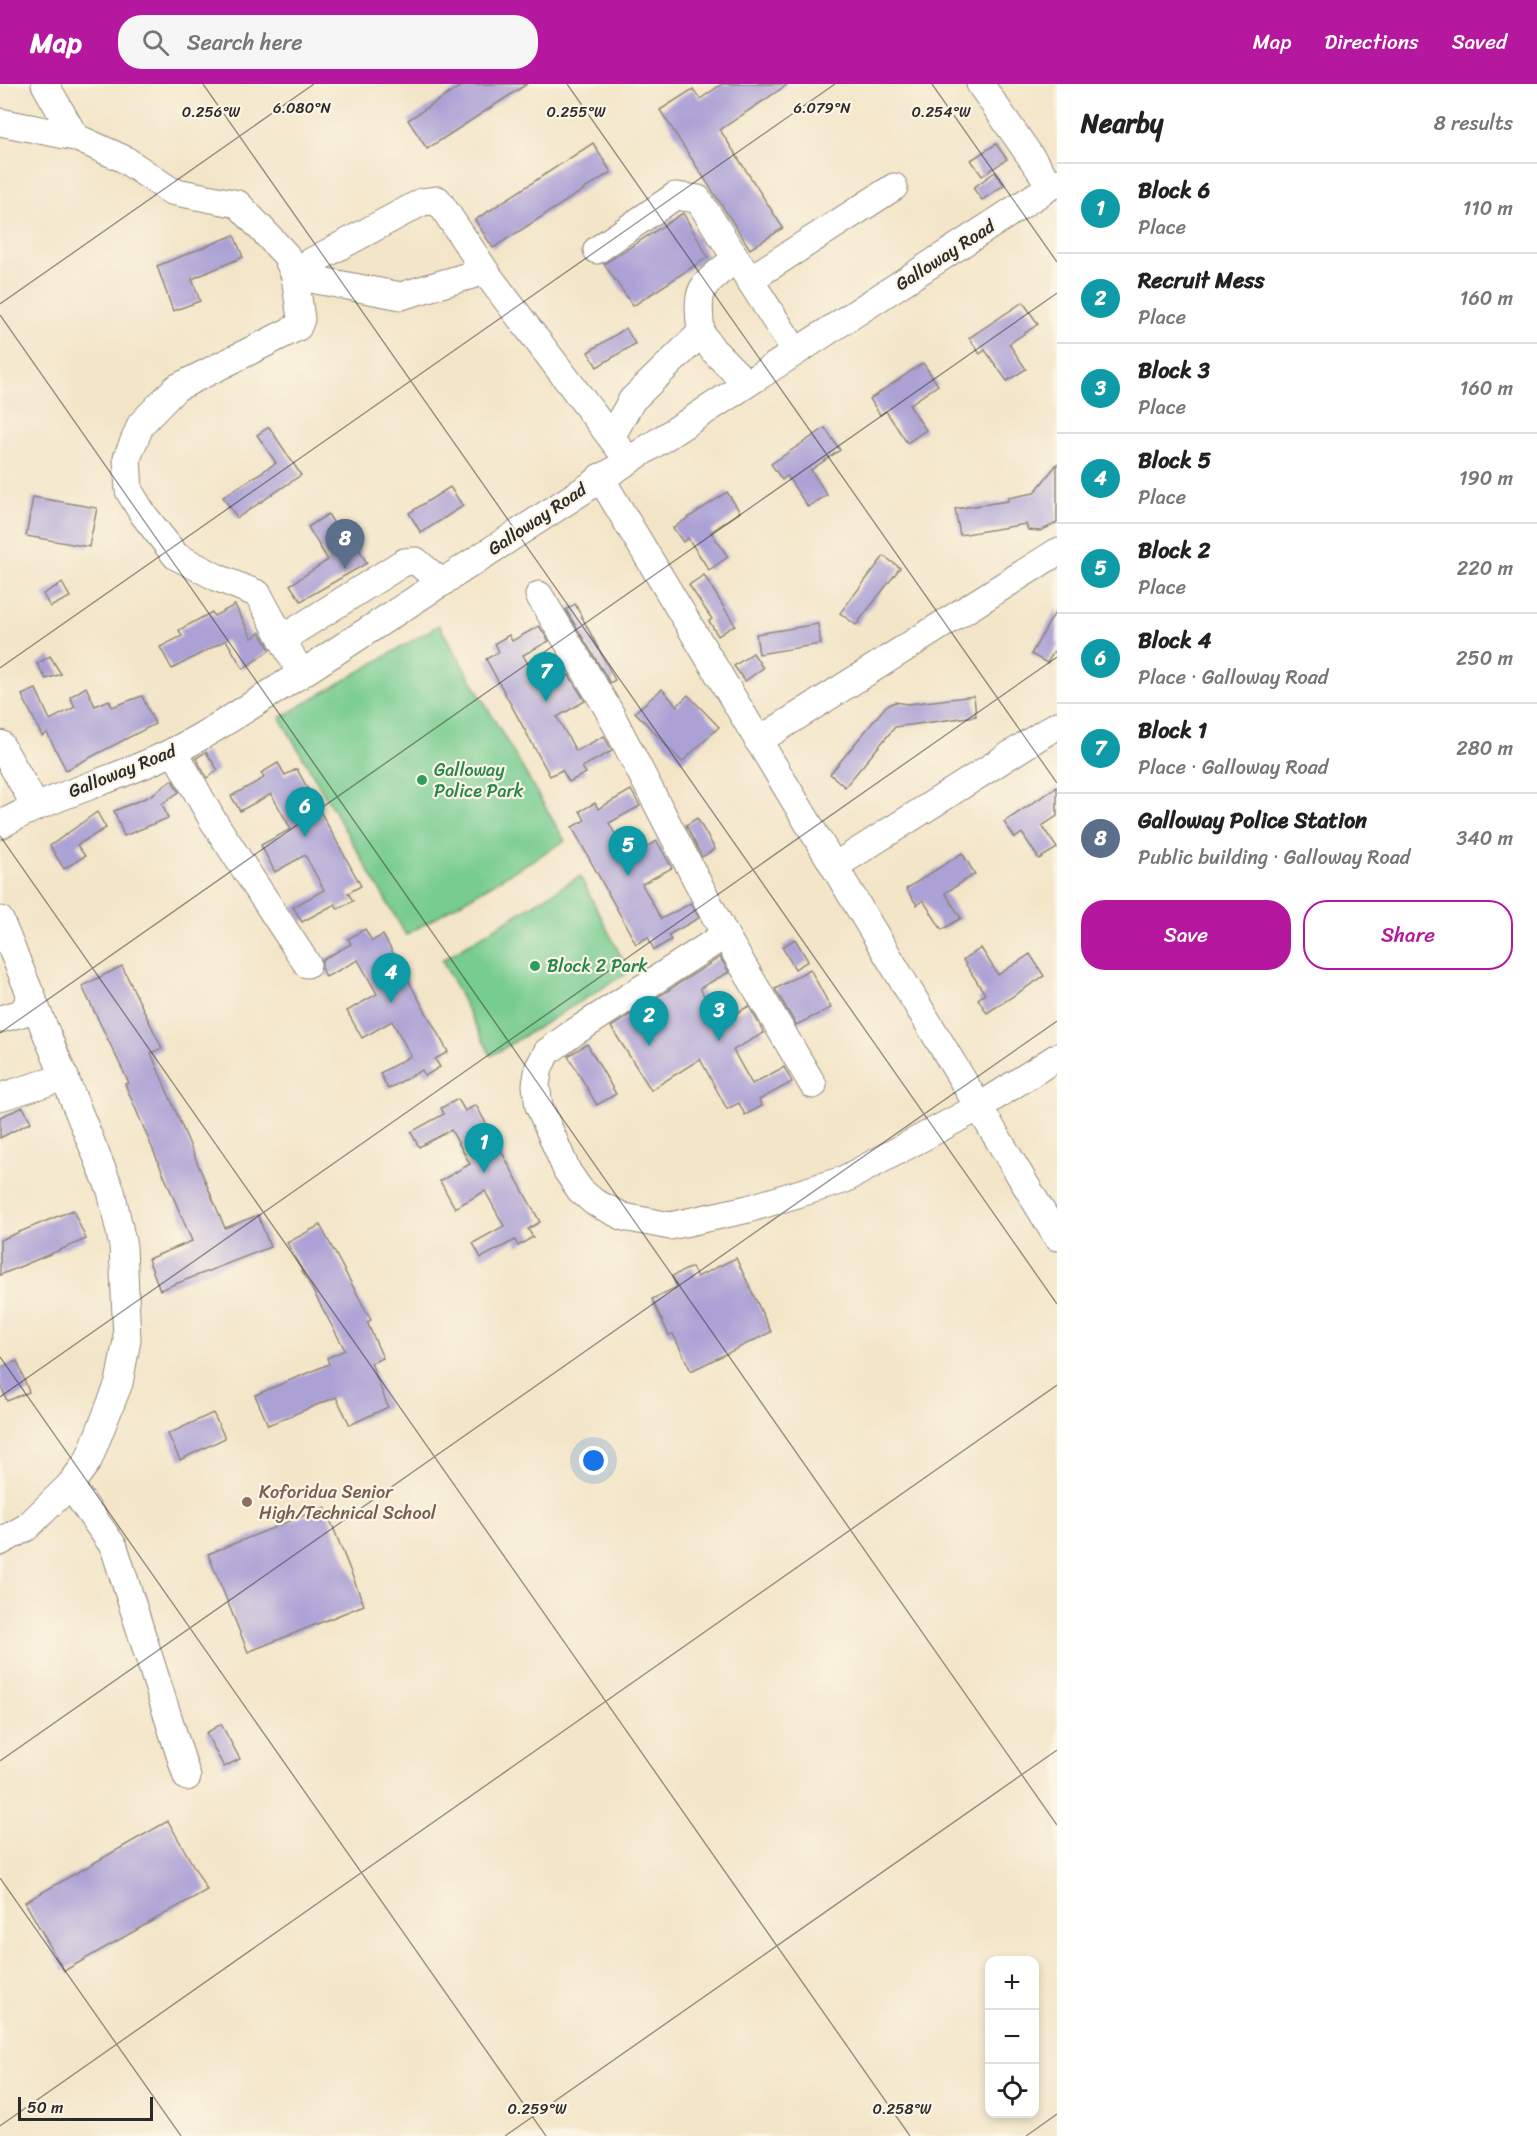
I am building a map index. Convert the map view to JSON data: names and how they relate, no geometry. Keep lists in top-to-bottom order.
{
  "streets": {
    "street": ["Galloway Road"]
  },
  "places": ["Galloway Police Park", "Block 2 Park", "Koforidua Senior High/Technical School"],
  "scale_bar": "50 m",
  "page": {
    "header": "Map",
    "search": "Search here",
    "nav": ["Map", "Directions", "Saved"],
    "heading": ["Nearby", "8 results"],
    "list": [
      {
        "mark": "1",
        "name": "Block 6",
        "note": "Place",
        "value": "110 m"
      },
      {
        "mark": "2",
        "name": "Recruit Mess",
        "note": "Place",
        "value": "160 m"
      },
      {
        "mark": "3",
        "name": "Block 3",
        "note": "Place",
        "value": "160 m"
      },
      {
        "mark": "4",
        "name": "Block 5",
        "note": "Place",
        "value": "190 m"
      },
      {
        "mark": "5",
        "name": "Block 2",
        "note": "Place",
        "value": "220 m"
      },
      {
        "mark": "6",
        "name": "Block 4",
        "note": "Place · Galloway Road",
        "value": "250 m"
      },
      {
        "mark": "7",
        "name": "Block 1",
        "note": "Place · Galloway Road",
        "value": "280 m"
      },
      {
        "mark": "8",
        "name": "Galloway Police Station",
        "note": "Public building · Galloway Road",
        "value": "340 m"
      }
    ],
    "pins": [
      "8",
      "7",
      "6",
      "5",
      "4",
      "3",
      "2",
      "1"
    ],
    "buttons": ["Save", "Share"],
    "map_buttons": ["+", "−"],
    "scale": "50 m"
  },
  "coordinates": [
    "6.079°N",
    "6.080°N",
    "0.256°W",
    "0.254°W",
    "0.255°W",
    "0.259°W",
    "0.258°W"
  ]
}
